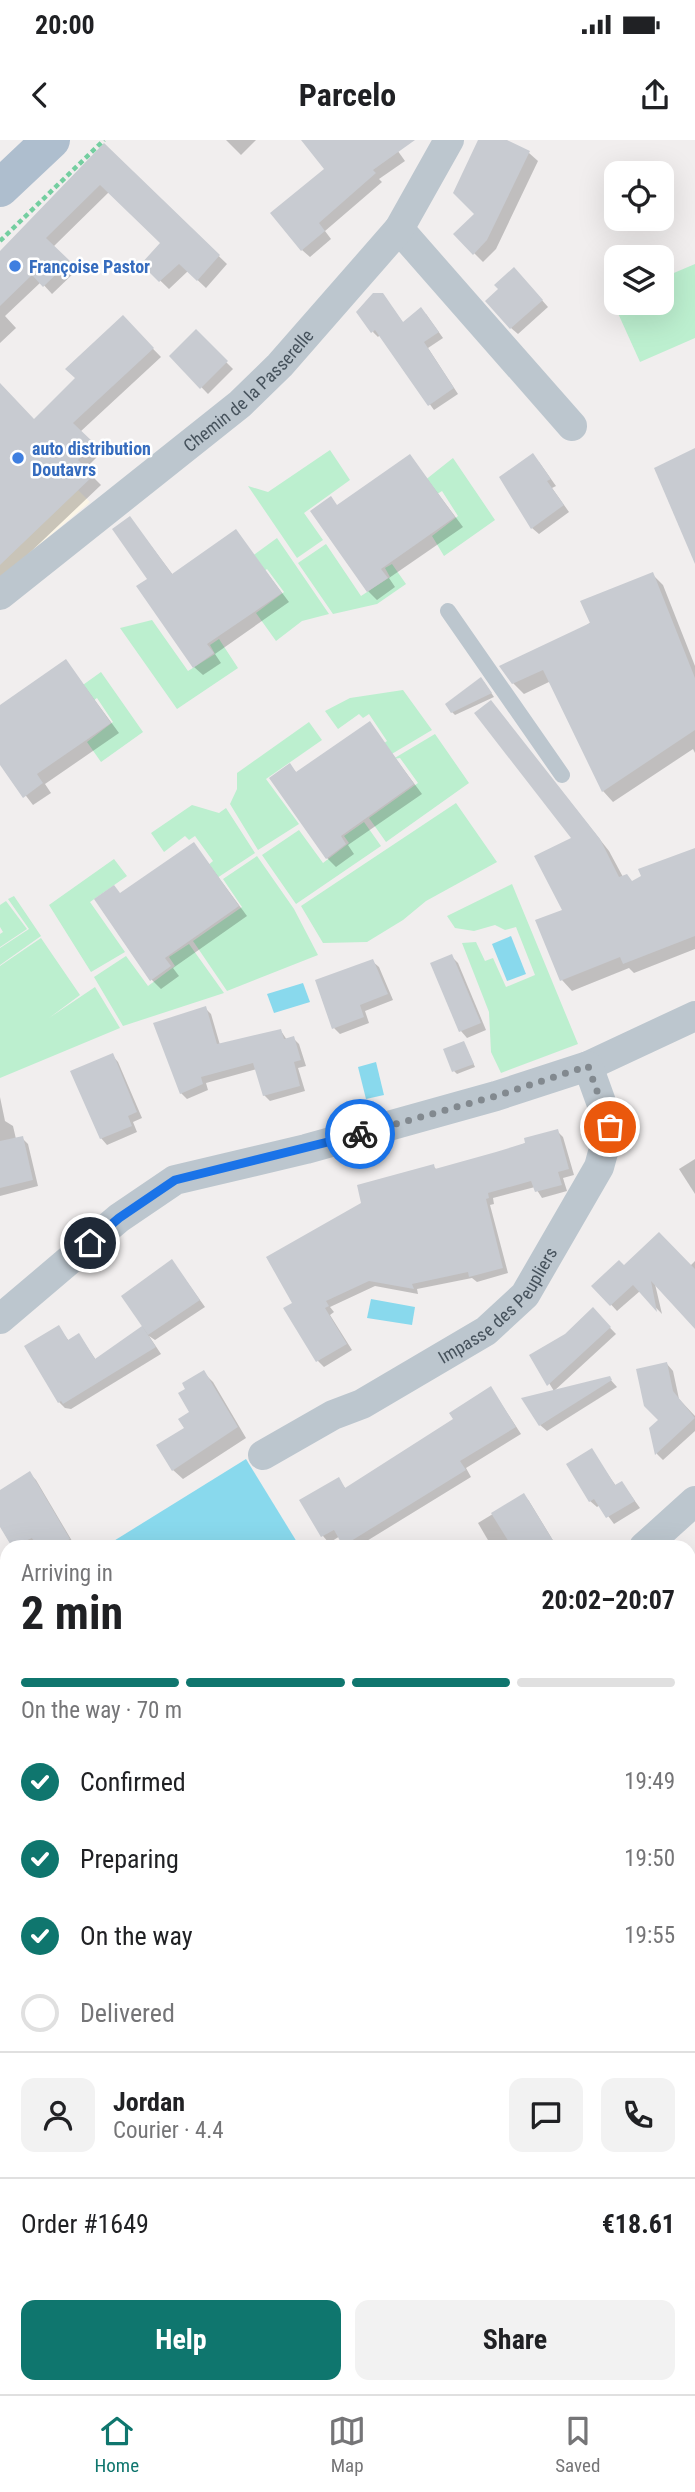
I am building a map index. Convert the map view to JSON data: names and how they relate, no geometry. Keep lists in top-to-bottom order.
{
  "streets": {
    "street": ["Chemin de la Passerelle", "Impasse des Peupliers"]
  },
  "places": ["Françoise Pastor", "auto distribution Doutavrs"],
  "page": {
    "status": "20:00",
    "header": "Parcelo",
    "heading": ["2 min", "Arriving in", "20:02–20:07"],
    "panel": [
      "Jordan",
      "Courier · 4.4",
      "Order #1649",
      "€18.61"
    ],
    "bar": "On the way · 70 m",
    "list": [
      ["Confirmed", "19:49"],
      ["Preparing", "19:50"],
      ["On the way", "19:55"],
      "Delivered"
    ],
    "buttons": ["Help", "Share"],
    "tabs": ["Home", "Map", "Saved"]
  }
}
